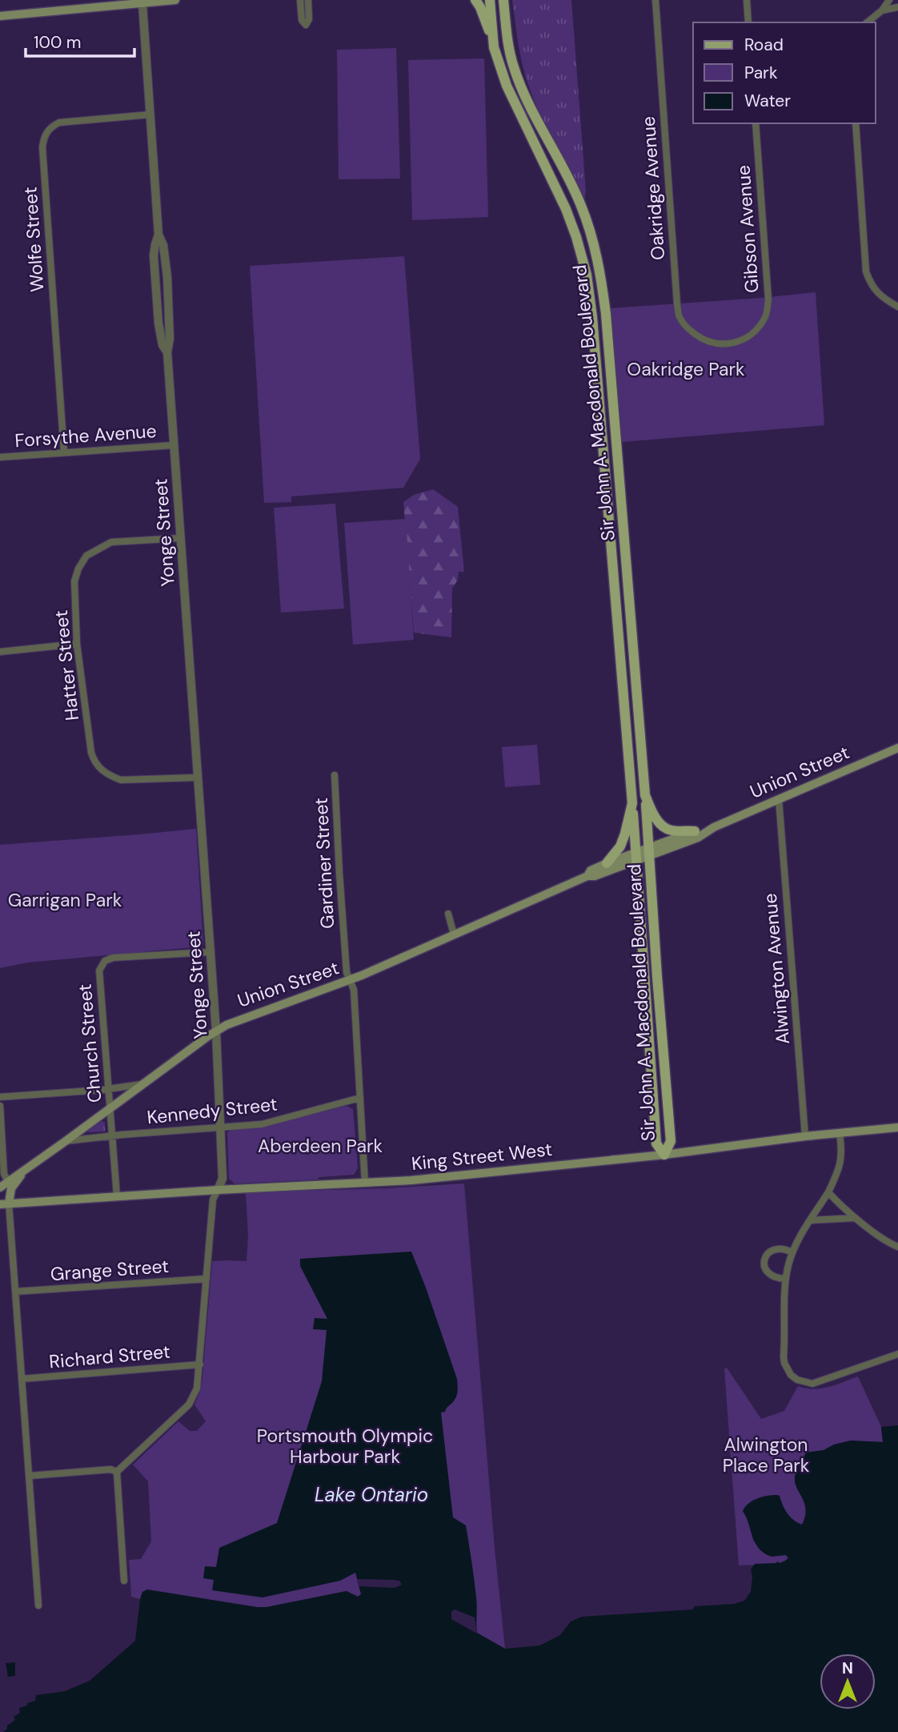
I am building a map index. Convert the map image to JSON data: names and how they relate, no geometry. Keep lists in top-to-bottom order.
{
  "streets": {
    "main road": ["Sir John A. Macdonald Boulevard", "Union Street", "King Street West"],
    "street": [
      "Oakridge Avenue",
      "Gibson Avenue",
      "Wolfe Street",
      "Forsythe Avenue",
      "Yonge Street",
      "Hatter Street",
      "Gardiner Street",
      "Alwington Avenue",
      "Church Street",
      "Kennedy Street",
      "Grange Street",
      "Richard Street"
    ]
  },
  "crossings": [
    ["Oakridge Avenue", "Gibson Avenue"],
    ["Wolfe Street", "Forsythe Avenue"],
    ["Wolfe Street", "Yonge Street"],
    ["Sir John A. Macdonald Boulevard", "Union Street"],
    ["Sir John A. Macdonald Boulevard", "King Street West"],
    ["Forsythe Avenue", "Yonge Street"],
    ["Yonge Street", "Hatter Street"],
    ["Yonge Street", "Union Street"],
    ["Yonge Street", "Church Street"],
    ["Yonge Street", "Kennedy Street"],
    ["Yonge Street", "King Street West"],
    ["Yonge Street", "Grange Street"],
    ["Yonge Street", "Richard Street"],
    ["Union Street", "Gardiner Street"],
    ["Union Street", "Alwington Avenue"],
    ["Union Street", "Church Street"],
    ["Union Street", "Kennedy Street"],
    ["Union Street", "King Street West"],
    ["Gardiner Street", "Kennedy Street"],
    ["Gardiner Street", "King Street West"],
    ["Alwington Avenue", "King Street West"],
    ["Church Street", "Kennedy Street"],
    ["Church Street", "King Street West"]
  ],
  "water": ["Lake Ontario"],
  "parks": [
    "Oakridge Park",
    "Garrigan Park",
    "Aberdeen Park",
    "Portsmouth Olympic Harbour Park",
    "Alwington Place Park"
  ],
  "legend": ["Road", "Park", "Water"],
  "scale_bar": "100 m",
  "north": "top"
}
